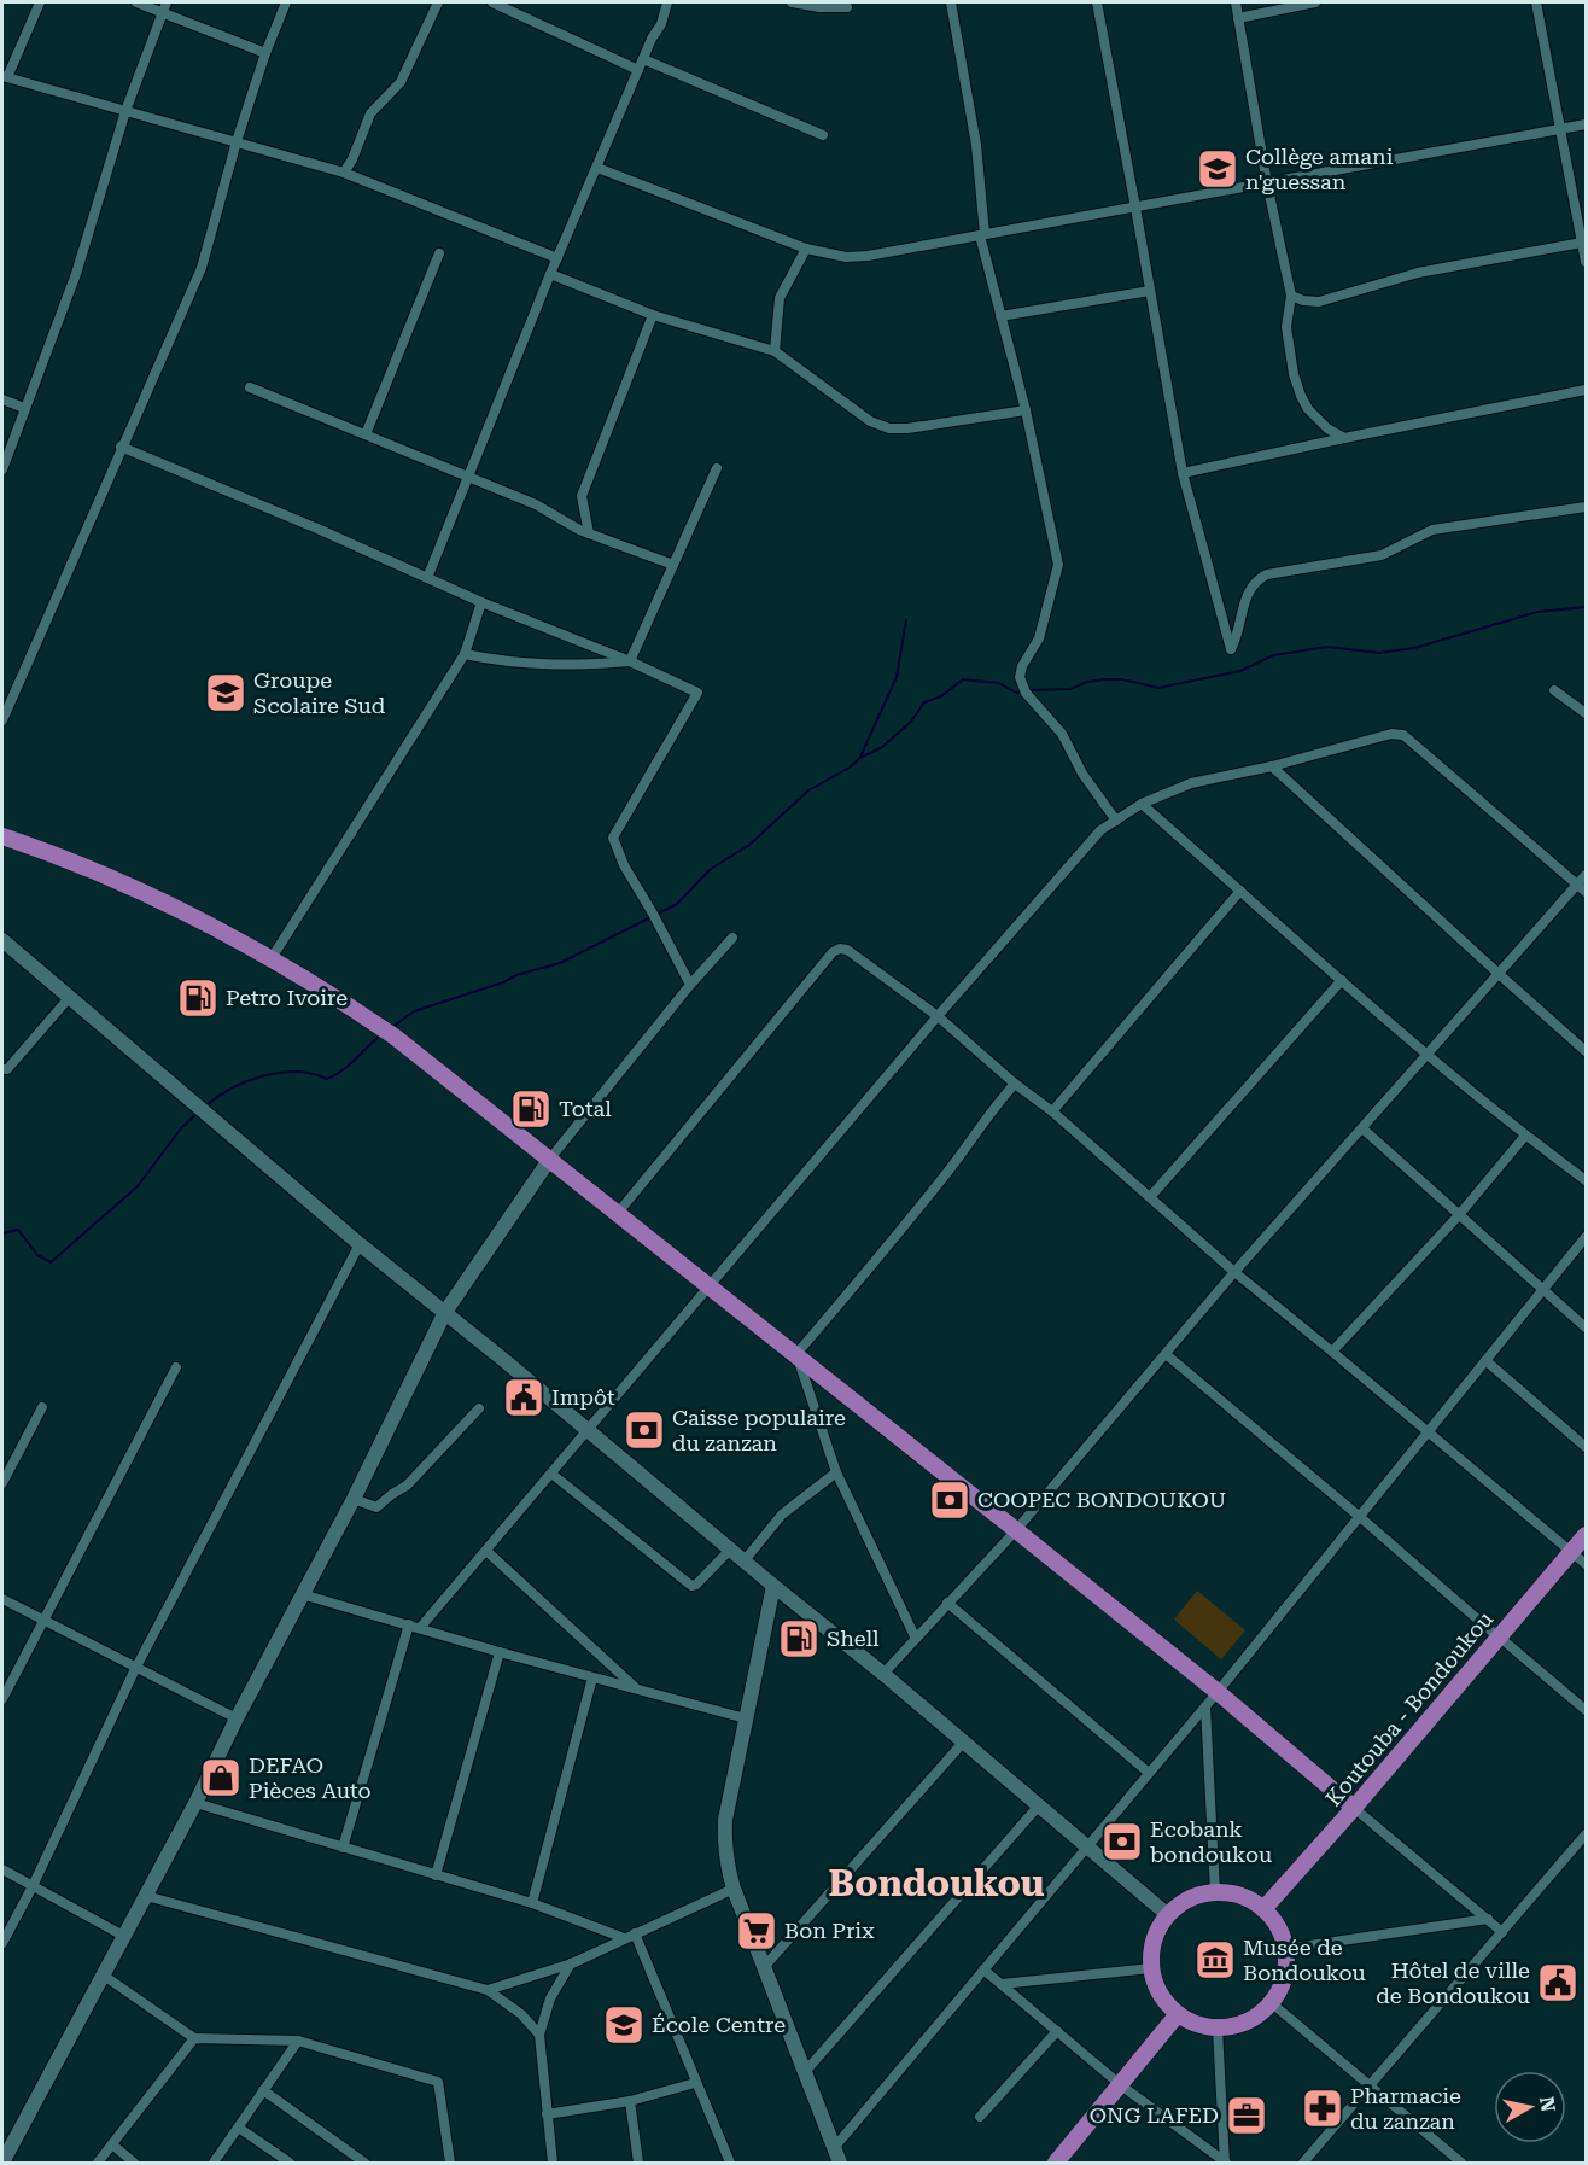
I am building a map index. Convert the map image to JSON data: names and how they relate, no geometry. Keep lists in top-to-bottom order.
{
  "streets": {
    "main road": ["Koutouba - Bondoukou"]
  },
  "districts": ["Bondoukou"],
  "places": {
    "school or university": ["Collège amani n'guessan", "Groupe Scolaire Sud", "École Centre"],
    "fuel station": ["Petro Ivoire", "Total", "Shell"],
    "public building": ["Impôt", "Hôtel de ville de Bondoukou"],
    "bank": ["Caisse populaire du zanzan", "COOPEC BONDOUKOU", "Ecobank bondoukou"],
    "shop": ["DEFAO Pièces Auto"],
    "supermarket": ["Bon Prix"],
    "museum": ["Musée de Bondoukou"],
    "pharmacy": ["Pharmacie du zanzan"],
    "office": ["ONG LAFED"]
  },
  "north": "right"
}
